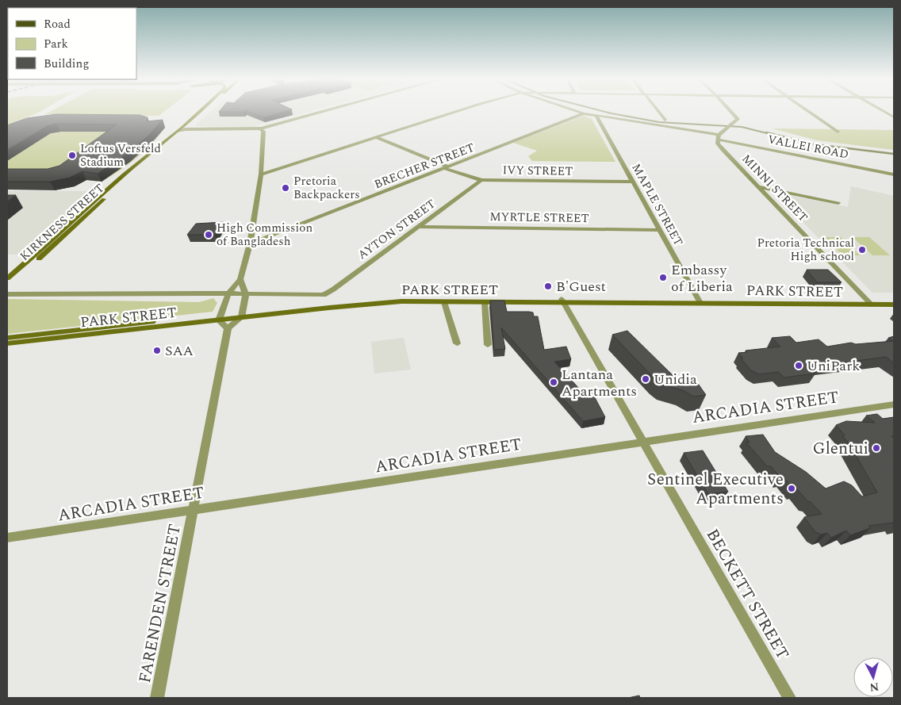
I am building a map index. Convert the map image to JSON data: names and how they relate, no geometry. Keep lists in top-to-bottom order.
{
  "streets": {
    "street": [
      "VALLEI ROAD",
      "BRECHER STREET",
      "IVY STREET",
      "MINNI STREET",
      "MAPLE STREET",
      "MYRTLE STREET",
      "KIRKNESS STREET",
      "AYTON STREET",
      "PARK STREET",
      "ARCADIA STREET",
      "BECKETT STREET",
      "FARENDEN STREET"
    ]
  },
  "crossings": [
    ["VALLEI ROAD", "BRECHER STREET"],
    ["VALLEI ROAD", "MINNI STREET"],
    ["VALLEI ROAD", "MAPLE STREET"],
    ["BRECHER STREET", "IVY STREET"],
    ["IVY STREET", "MAPLE STREET"],
    ["IVY STREET", "AYTON STREET"],
    ["MINNI STREET", "PARK STREET"],
    ["MAPLE STREET", "MYRTLE STREET"],
    ["MAPLE STREET", "PARK STREET"],
    ["MYRTLE STREET", "AYTON STREET"],
    ["AYTON STREET", "PARK STREET"],
    ["PARK STREET", "BECKETT STREET"],
    ["ARCADIA STREET", "BECKETT STREET"],
    ["ARCADIA STREET", "FARENDEN STREET"]
  ],
  "places": [
    "Loftus Versfeld Stadium",
    "Pretoria Backpackers",
    "High Commission of Bangladesh",
    "Pretoria Technical High school",
    "Embassy of Liberia",
    "B'Guest",
    "SAA",
    "UniPark",
    "Unidia",
    "Lantana Apartments",
    "Glentui",
    "Sentinel Executive Apartments"
  ],
  "legend": ["Road", "Park", "Building"],
  "north": "bottom"
}
